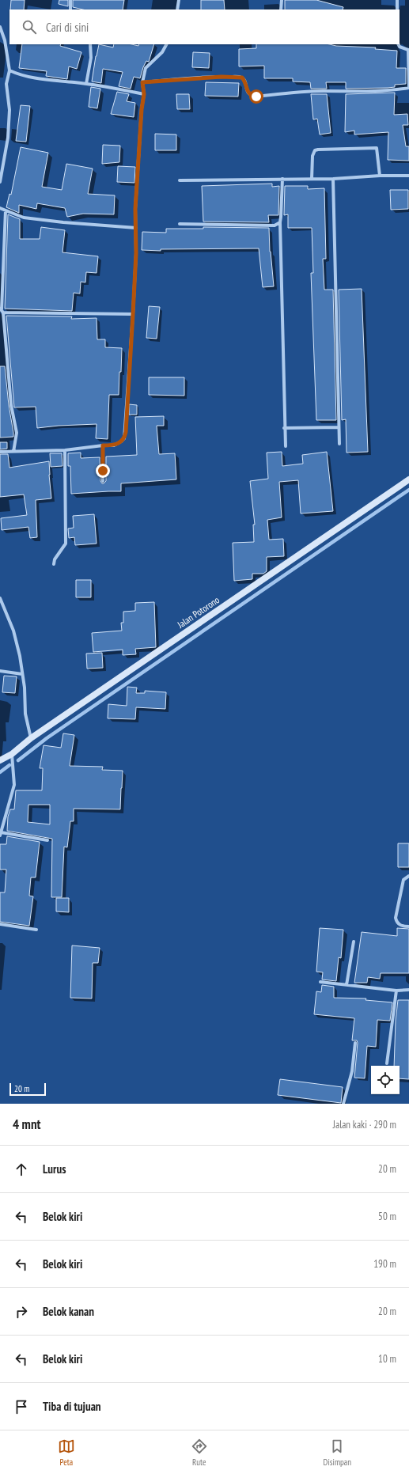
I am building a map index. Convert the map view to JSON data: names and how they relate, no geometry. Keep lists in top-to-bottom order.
{
  "streets": {
    "street": ["Jalan Potorono"]
  },
  "scale_bar": "20 m",
  "page": {
    "search": "Cari di sini",
    "scale": "20 m",
    "heading": ["4 mnt", "Jalan kaki · 290 m"],
    "list": [
      ["Lurus", "20 m"],
      ["Belok kiri", "50 m"],
      ["Belok kiri", "190 m"],
      ["Belok kanan", "20 m"],
      ["Belok kiri", "10 m"],
      "Tiba di tujuan"
    ],
    "nav": ["Peta", "Rute", "Disimpan"]
  }
}
